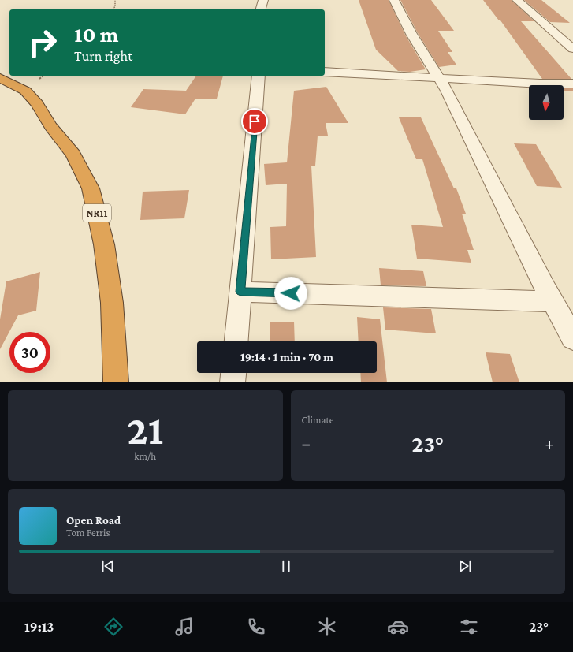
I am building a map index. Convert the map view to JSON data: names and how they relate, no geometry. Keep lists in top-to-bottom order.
{
  "streets": {
    "highway": ["NR11"]
  },
  "north": "bottom",
  "page": {
    "turn": ["10 m", "Turn right"],
    "limit": "30",
    "trip": "19:14 · 1 min · 70 m",
    "tile": [
      ["21", "km/h"],
      "Climate"
    ],
    "heat": ["−", "23°", "+"],
    "song": ["Open Road", "Tom Ferris"],
    "tabs": ["19:13", "23°"]
  }
}
